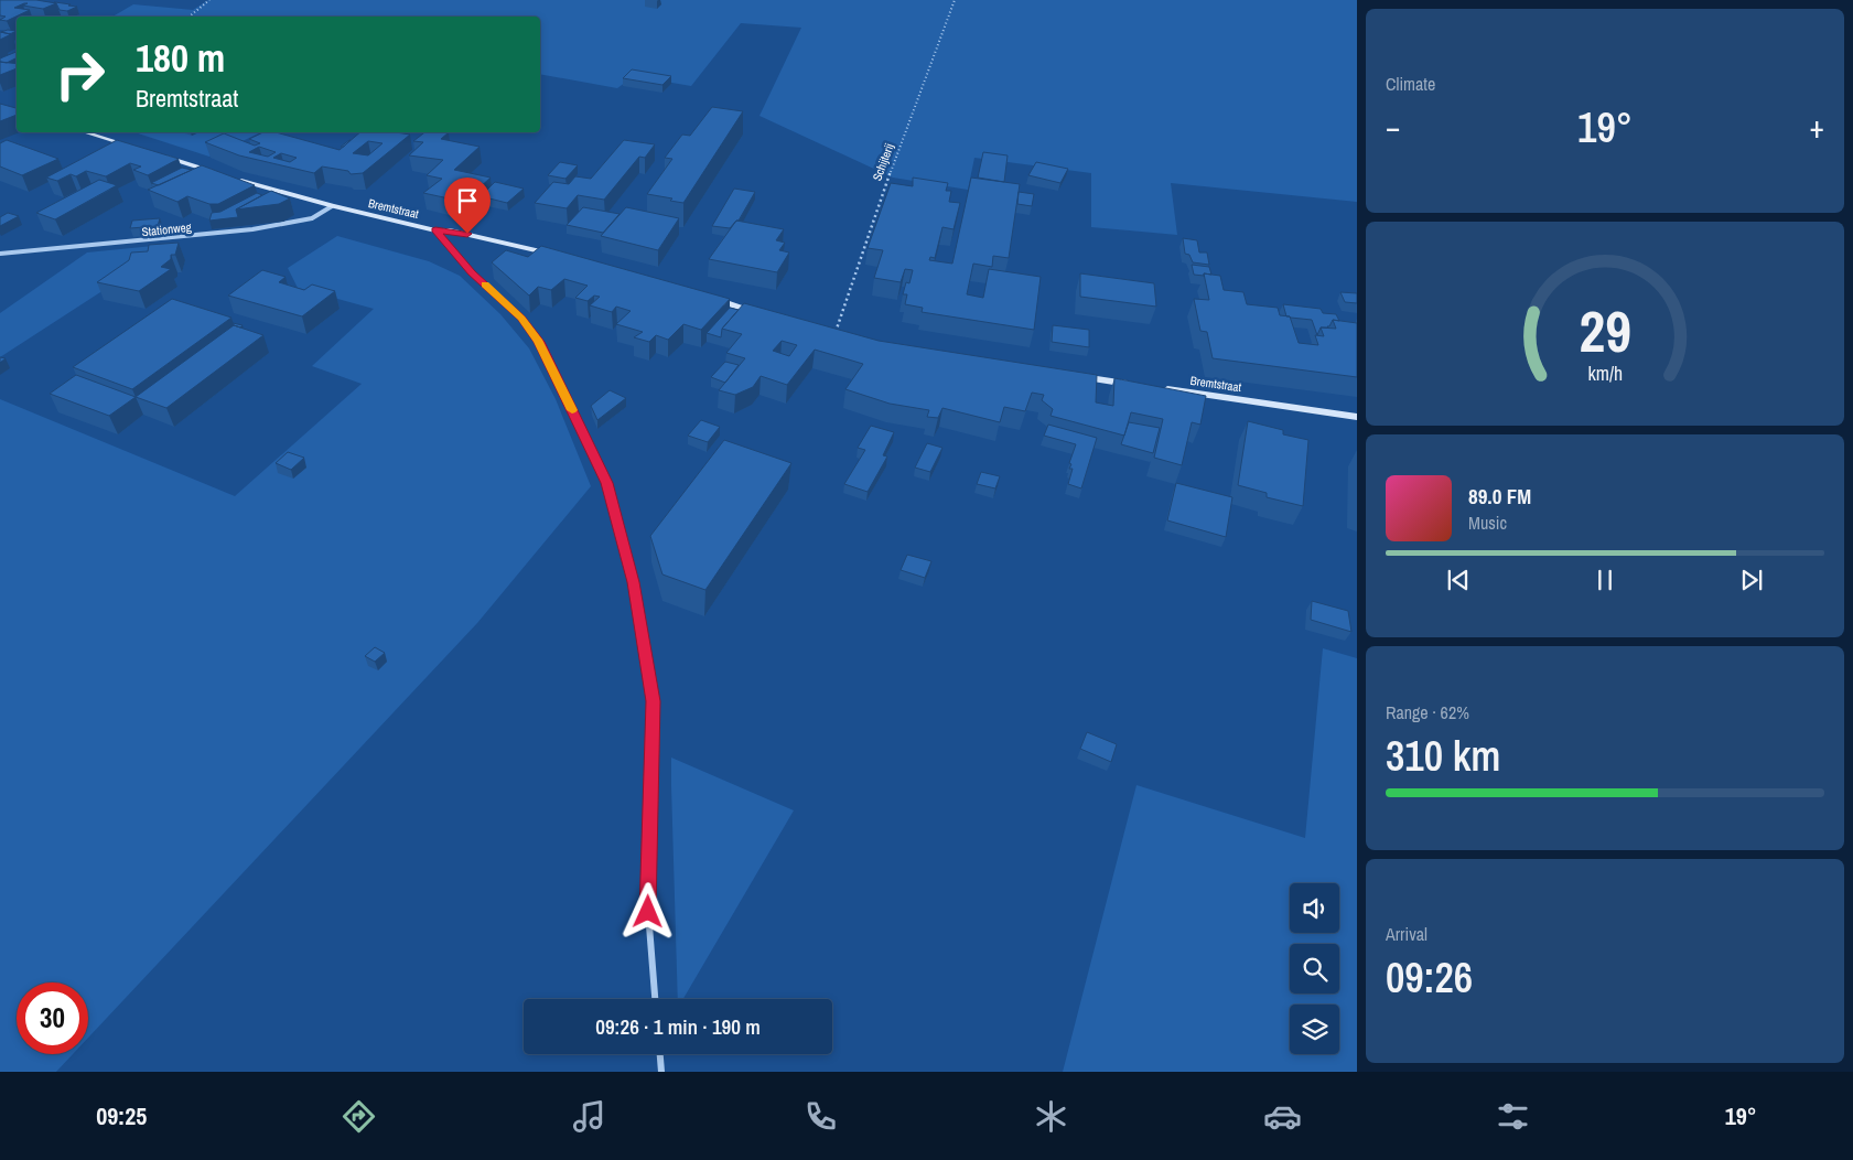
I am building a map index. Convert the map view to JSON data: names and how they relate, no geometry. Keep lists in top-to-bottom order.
{
  "streets": {
    "street": ["Bremtstraat", "Stationweg"],
    "path": ["Schijterij"]
  },
  "crossings": [
    ["Bremtstraat", "Stationweg"]
  ],
  "page": {
    "tile": [
      "Climate",
      ["Range · 62%", "310 km"],
      ["Arrival", "09:26"]
    ],
    "turn": ["180 m", "Bremtstraat"],
    "heat": ["−", "19°", "+"],
    "song": ["89.0 FM", "Music"],
    "limit": "30",
    "trip": "09:26 · 1 min · 190 m",
    "tabs": ["09:25", "19°"],
    "gauge": ["29", "km/h"]
  }
}
